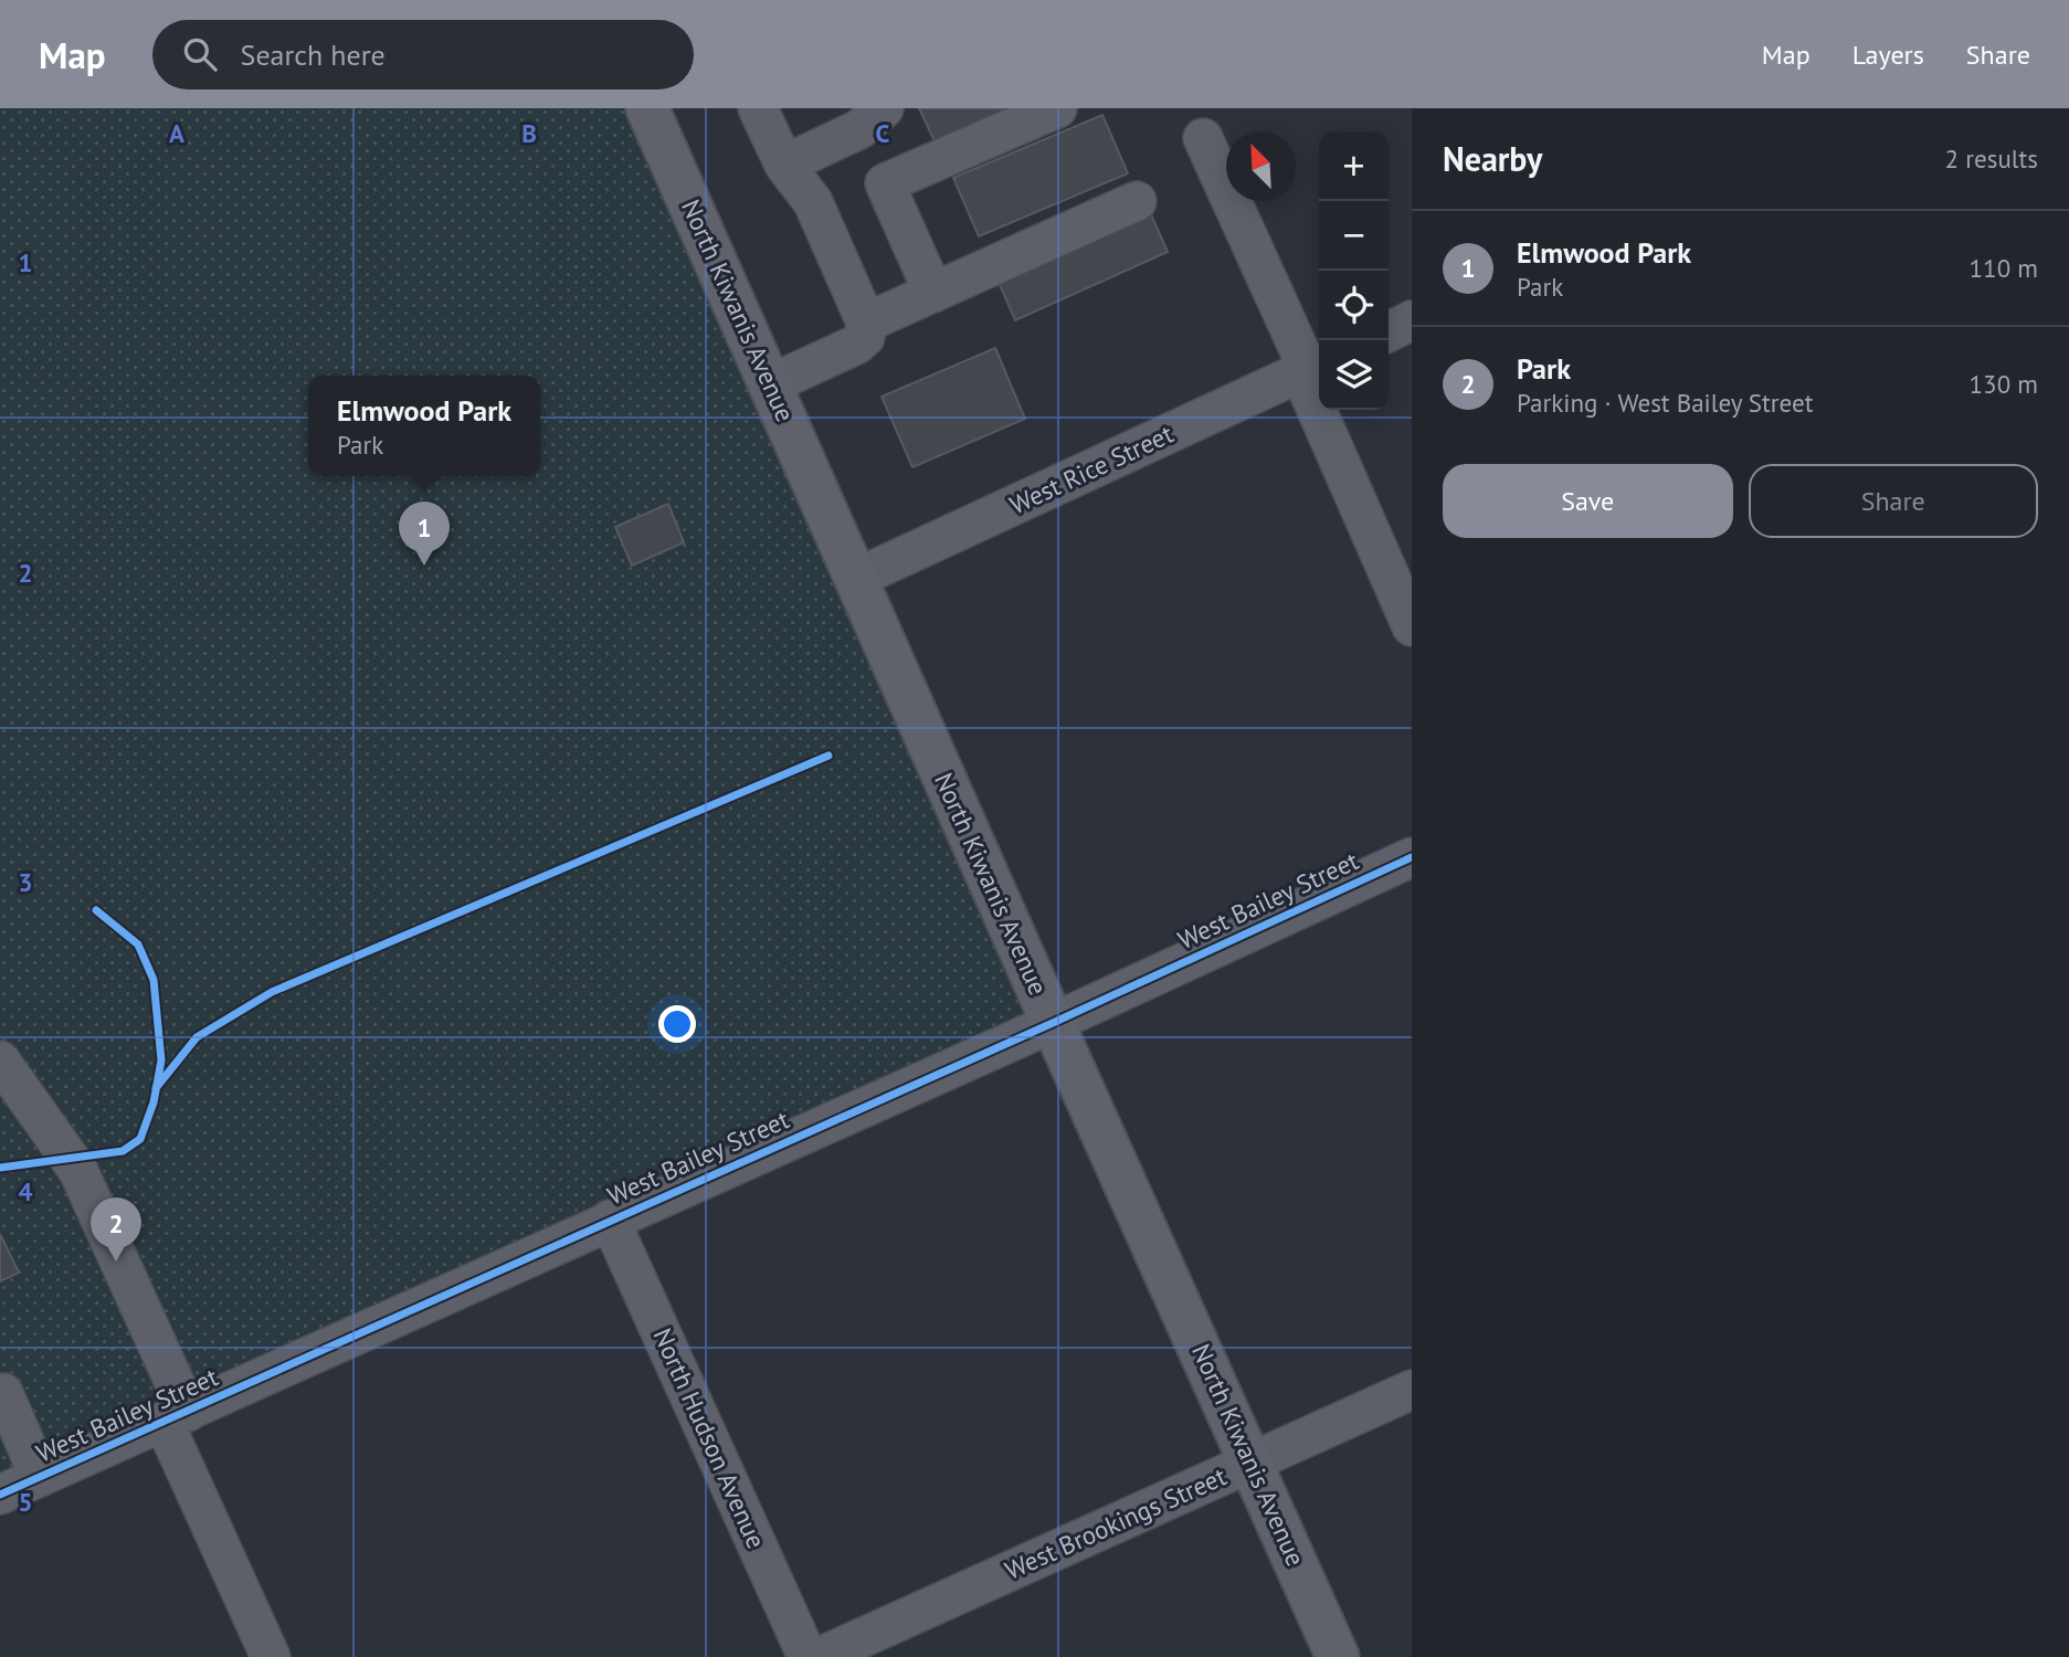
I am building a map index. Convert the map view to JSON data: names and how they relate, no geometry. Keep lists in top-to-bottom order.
{
  "streets": {
    "main road": ["North Kiwanis Avenue"],
    "street": [
      "West Rice Street",
      "West Bailey Street",
      "North Hudson Avenue",
      "West Brookings Street"
    ]
  },
  "crossings": [
    ["North Kiwanis Avenue", "West Rice Street"],
    ["North Kiwanis Avenue", "West Bailey Street"],
    ["North Kiwanis Avenue", "West Brookings Street"],
    ["West Bailey Street", "North Hudson Avenue"]
  ],
  "north": "top left",
  "page": {
    "header": "Map",
    "search": "Search here",
    "nav": ["Map", "Layers", "Share"],
    "heading": ["Nearby", "2 results"],
    "map_buttons": ["+", "−"],
    "list": [
      {
        "mark": "1",
        "name": "Elmwood Park",
        "note": "Park",
        "value": "110 m"
      },
      {
        "mark": "2",
        "name": "Park",
        "note": "Parking · West Bailey Street",
        "value": "130 m"
      }
    ],
    "popup": ["Elmwood Park", "Park"],
    "buttons": ["Save", "Share"],
    "pins": ["1", "2"]
  },
  "grid": {
    "columns": ["A", "B", "C"],
    "rows": [
      "1",
      "2",
      "3",
      "4",
      "5"
    ]
  }
}
